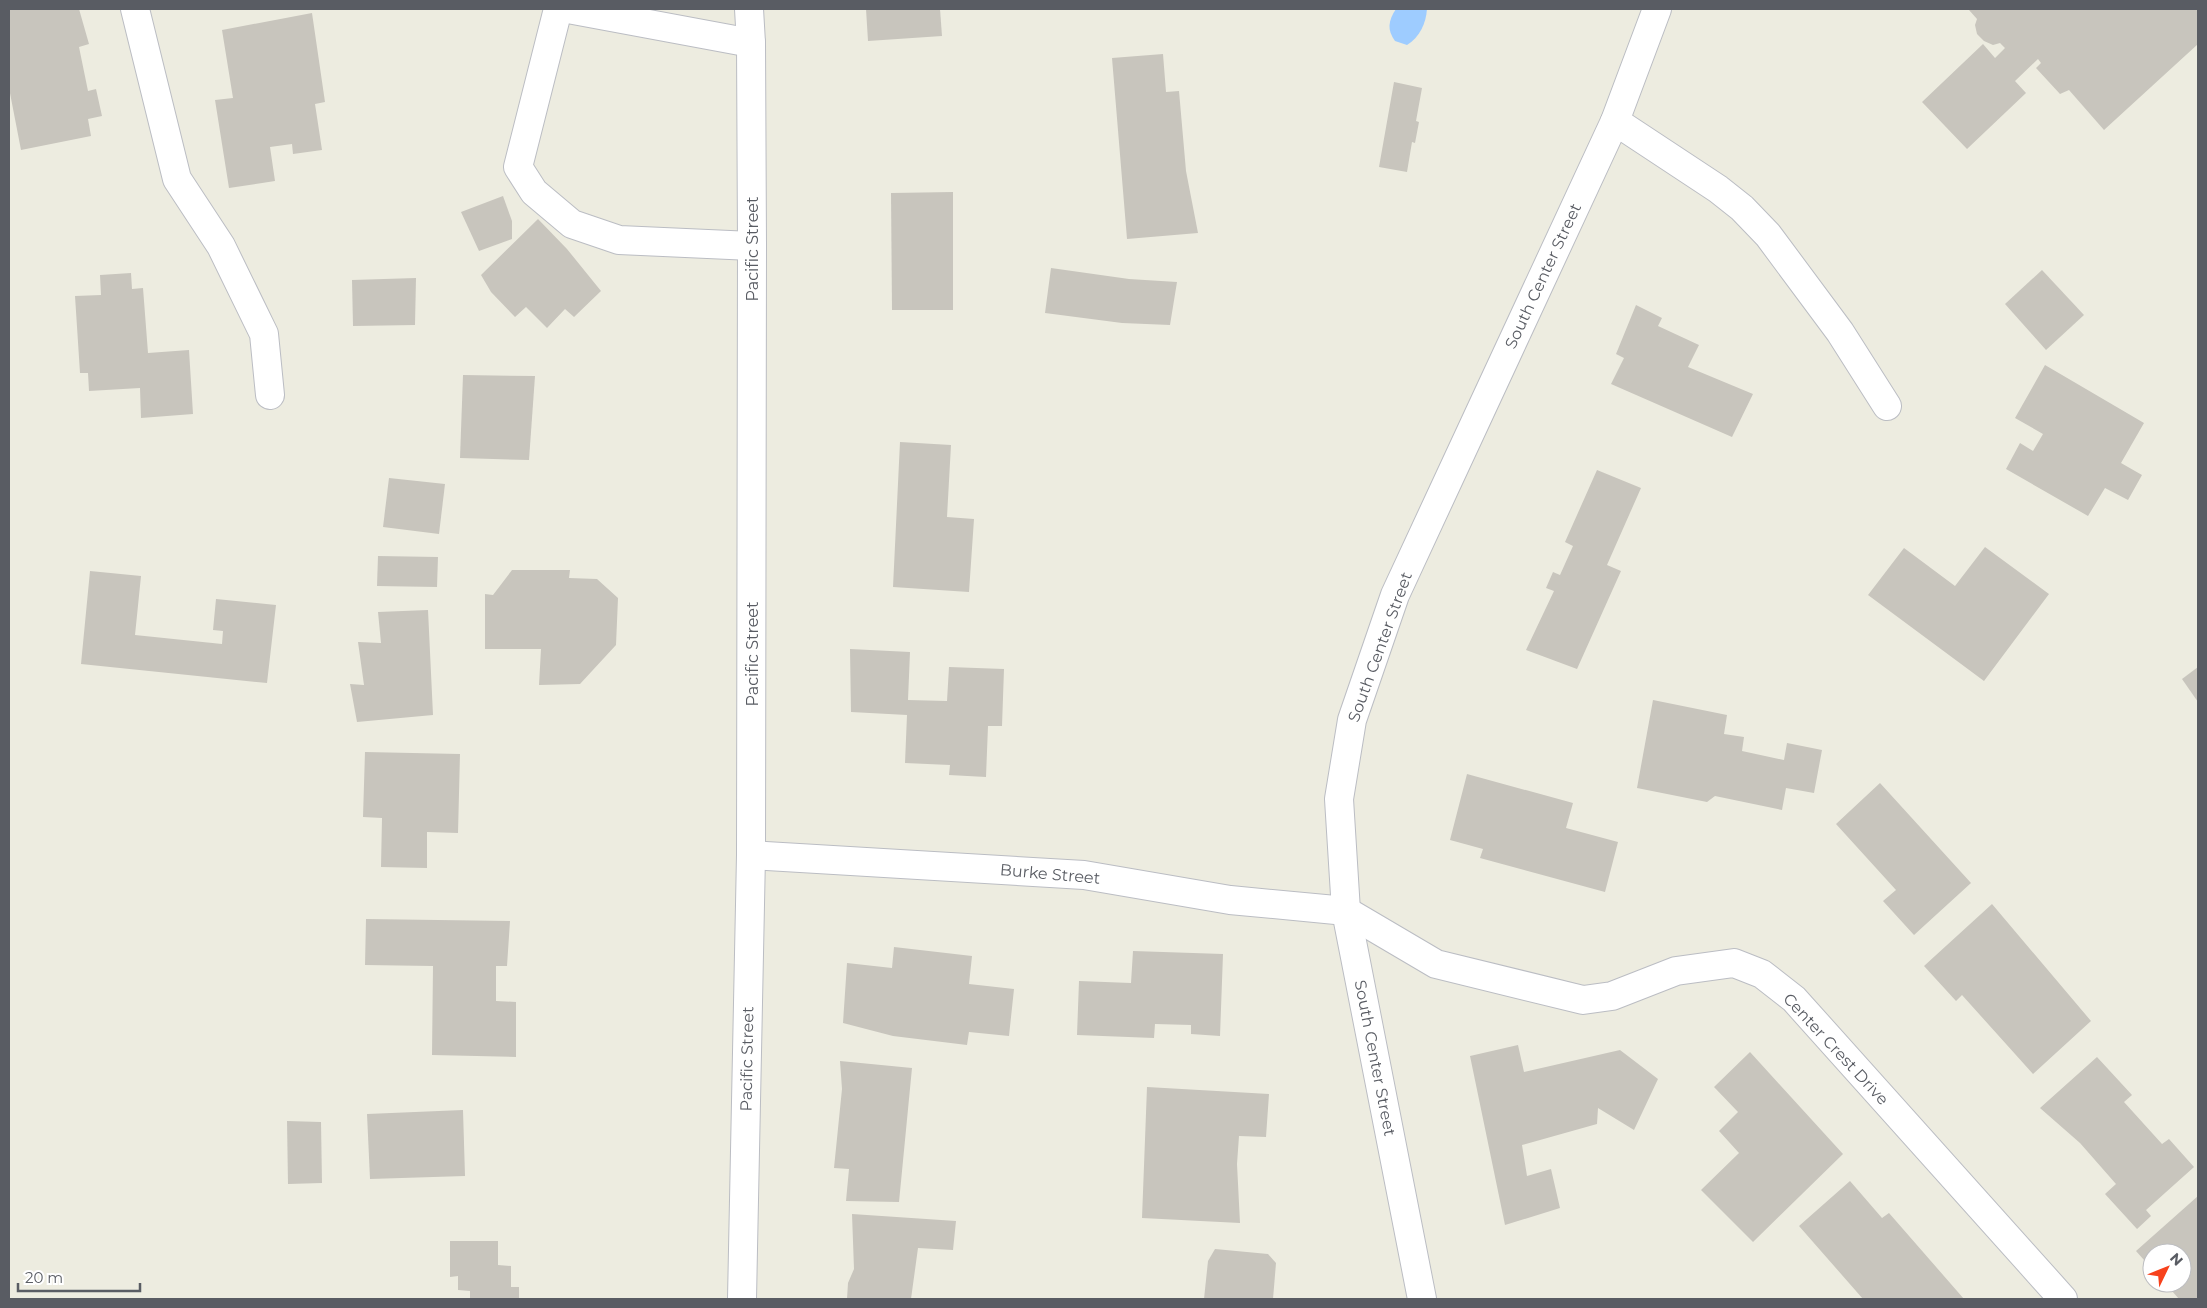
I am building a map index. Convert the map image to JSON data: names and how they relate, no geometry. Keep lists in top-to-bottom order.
{
  "streets": {
    "street": [
      "Pacific Street",
      "South Center Street",
      "Burke Street",
      "Center Crest Drive"
    ]
  },
  "crossings": [
    ["Pacific Street", "Burke Street"],
    ["South Center Street", "Burke Street"],
    ["South Center Street", "Center Crest Drive"],
    ["Burke Street", "Center Crest Drive"]
  ],
  "scale_bar": "20 m",
  "north": "top right"
}
